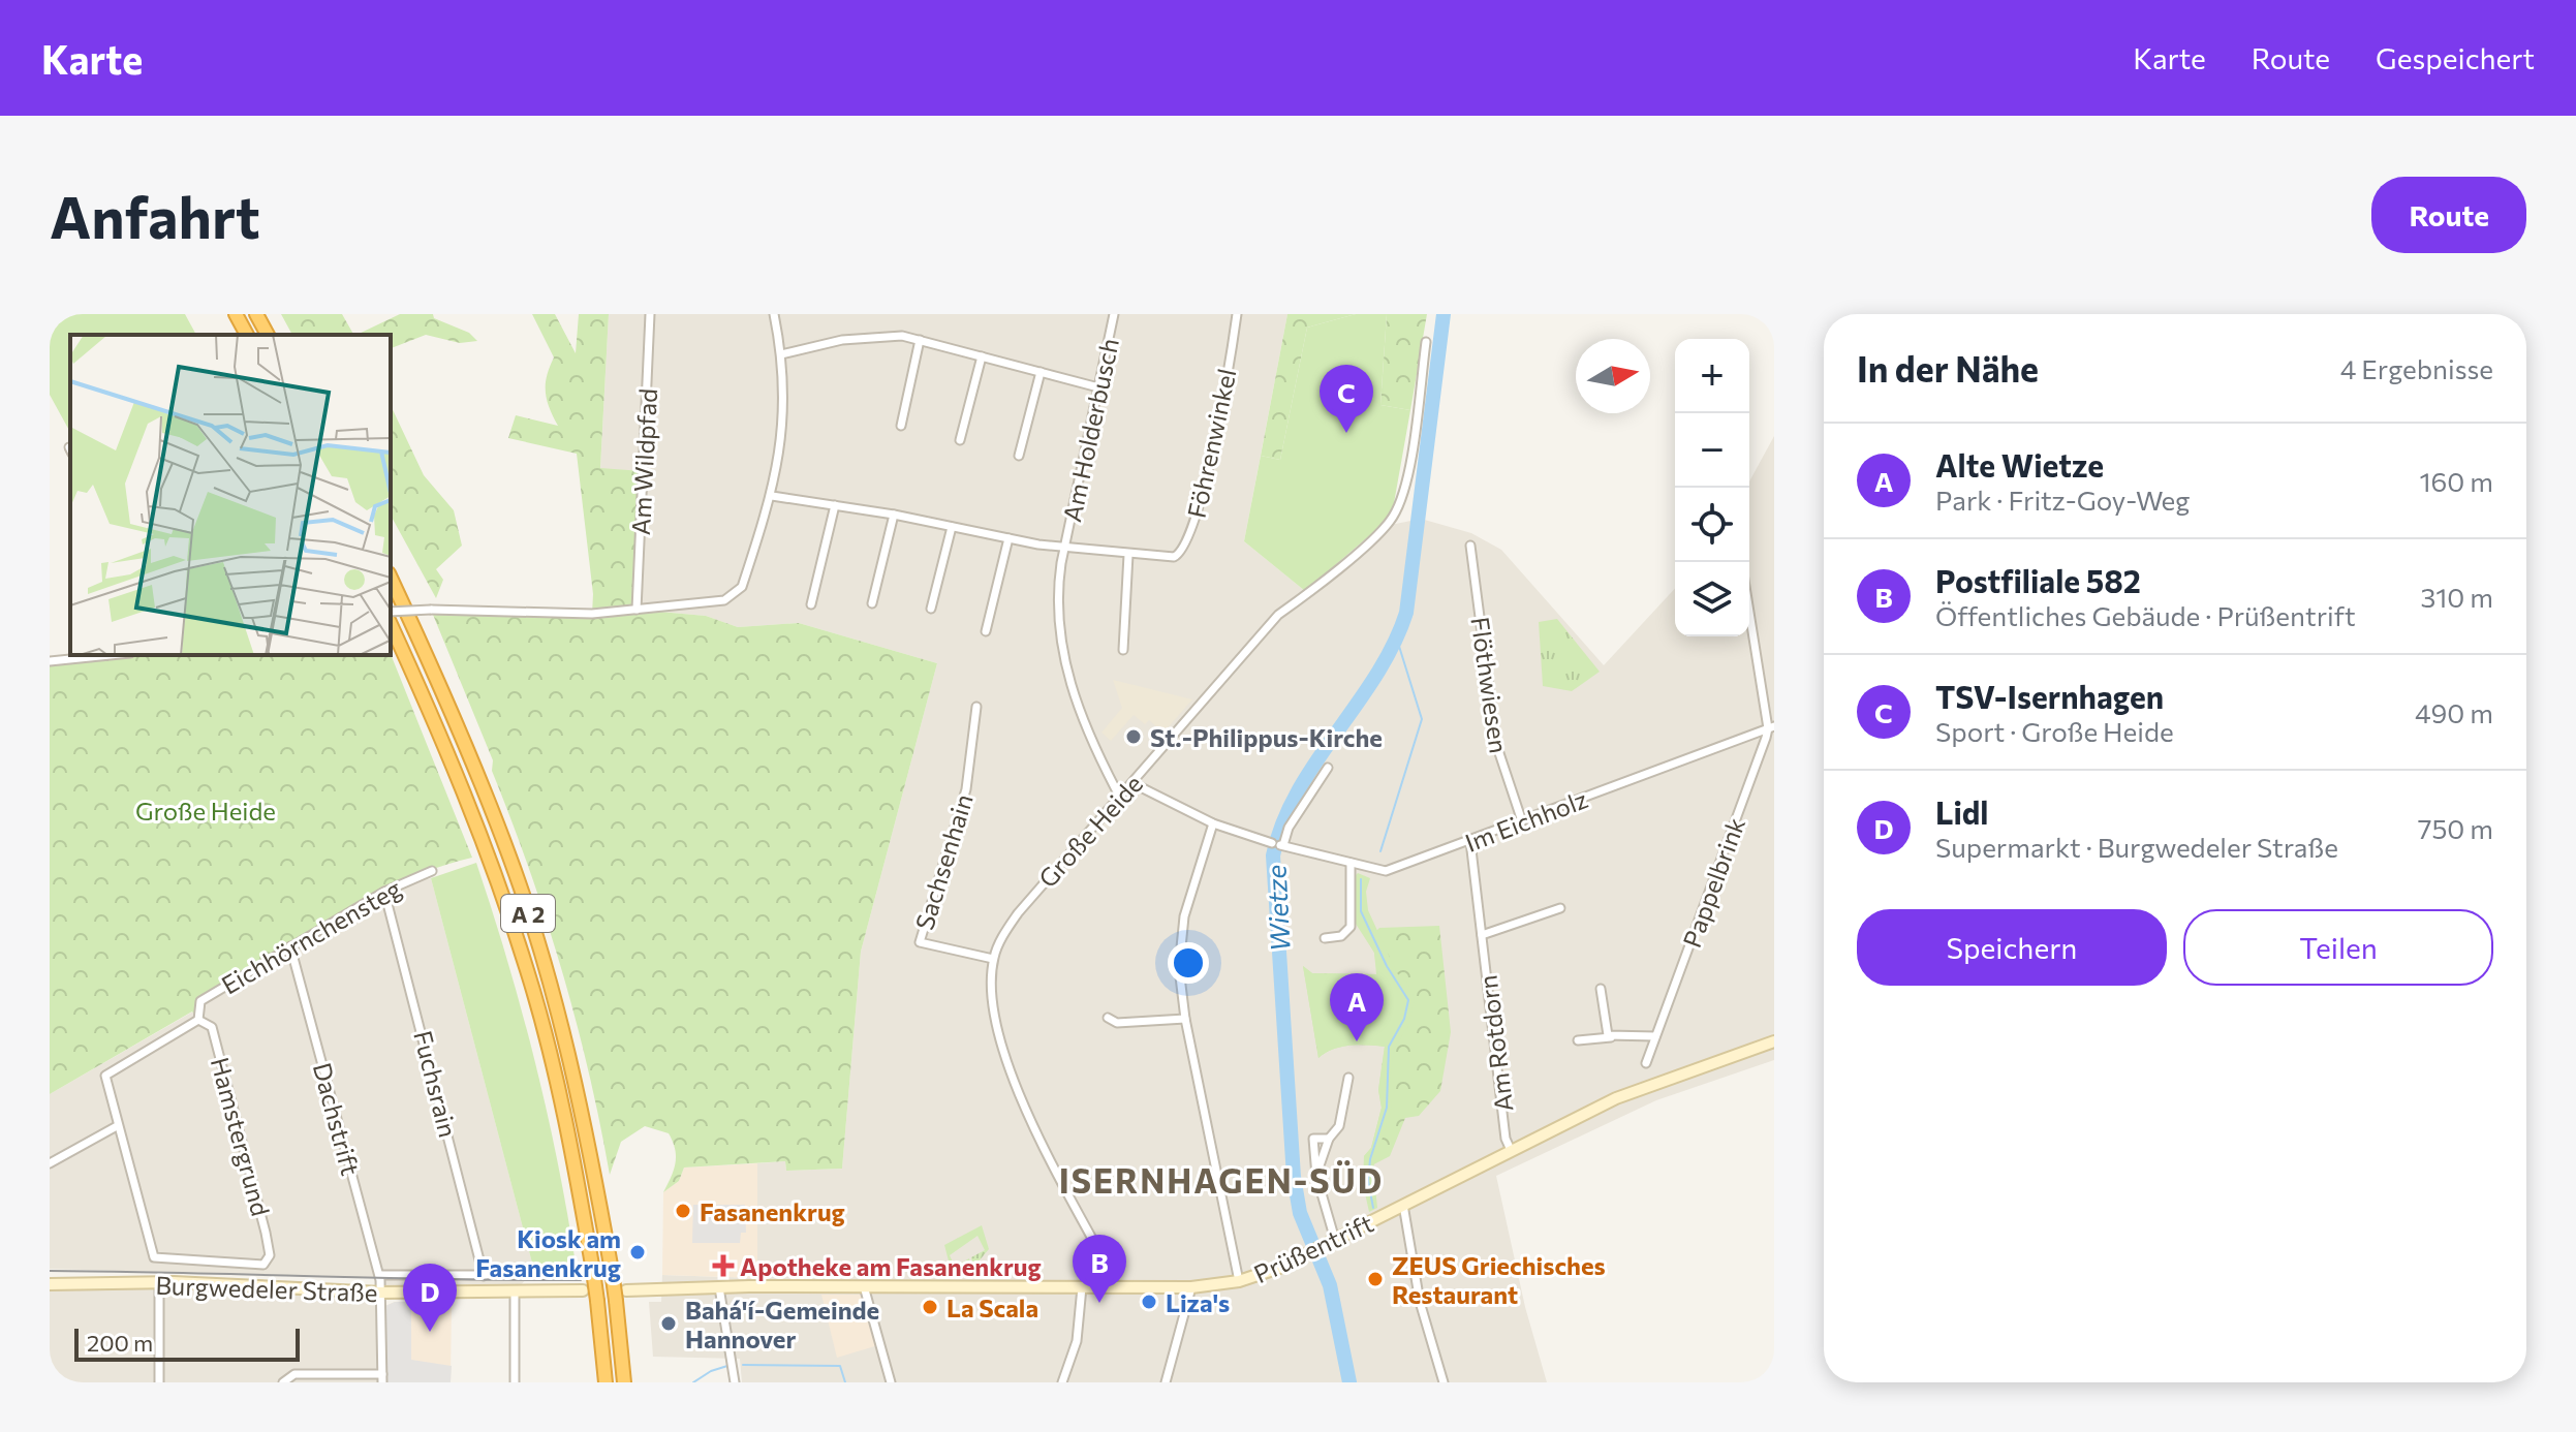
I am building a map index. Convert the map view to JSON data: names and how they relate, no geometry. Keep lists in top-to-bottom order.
{
  "streets": {
    "highway": ["A 2"],
    "main road": ["Prüßentrift", "Burgwedeler Straße"],
    "street": [
      "Am Holderbusch",
      "Föhrenwinkel",
      "Am Wildpfad",
      "Flöthwiesen",
      "Im Eichholz",
      "Große Heide",
      "Sachsenhain",
      "Pappelbrink",
      "Eichhörnchensteg",
      "Am Rotdorn",
      "Fuchsrain",
      "Dachstrift",
      "Hamstergrund"
    ]
  },
  "crossings": [
    ["Am Holderbusch", "Föhrenwinkel"],
    ["Am Holderbusch", "Große Heide"],
    ["Flöthwiesen", "Im Eichholz"],
    ["Im Eichholz", "Große Heide"],
    ["Im Eichholz", "Pappelbrink"],
    ["Im Eichholz", "Am Rotdorn"],
    ["Große Heide", "Sachsenhain"],
    ["Eichhörnchensteg", "Fuchsrain"],
    ["Eichhörnchensteg", "Dachstrift"],
    ["Eichhörnchensteg", "Hamstergrund"],
    ["Am Rotdorn", "Prüßentrift"],
    ["Fuchsrain", "Burgwedeler Straße"],
    ["Dachstrift", "Burgwedeler Straße"]
  ],
  "districts": ["ISERNHAGEN-SÜD"],
  "water": ["Wietze"],
  "parks": ["Große Heide"],
  "places": {
    "other": [
      "St.-Philippus-Kirche",
      "Fasanenkrug",
      "Kiosk am Fasanenkrug",
      "ZEUS Griechisches Restaurant",
      "Liza's",
      "La Scala",
      "Bahá'í-Gemeinde Hannover"
    ],
    "health": ["Apotheke am Fasanenkrug"]
  },
  "scale_bar": "200 m",
  "north": "right",
  "page": {
    "header": "Karte",
    "nav": ["Karte", "Route", "Gespeichert"],
    "buttons": [
      "Route",
      ["Speichern", "Teilen"]
    ],
    "title": "Anfahrt",
    "heading": ["In der Nähe", "4 Ergebnisse"],
    "map_buttons": ["+", "−"],
    "pins": [
      "C",
      "A",
      "B",
      "D"
    ],
    "list": [
      {
        "mark": "A",
        "name": "Alte Wietze",
        "note": "Park · Fritz-Goy-Weg",
        "value": "160 m"
      },
      {
        "mark": "B",
        "name": "Postfiliale 582",
        "note": "Öffentliches Gebäude · Prüßentrift",
        "value": "310 m"
      },
      {
        "mark": "C",
        "name": "TSV-Isernhagen",
        "note": "Sport · Große Heide",
        "value": "490 m"
      },
      {
        "mark": "D",
        "name": "Lidl",
        "note": "Supermarkt · Burgwedeler Straße",
        "value": "750 m"
      }
    ],
    "scale": "200 m"
  }
}
